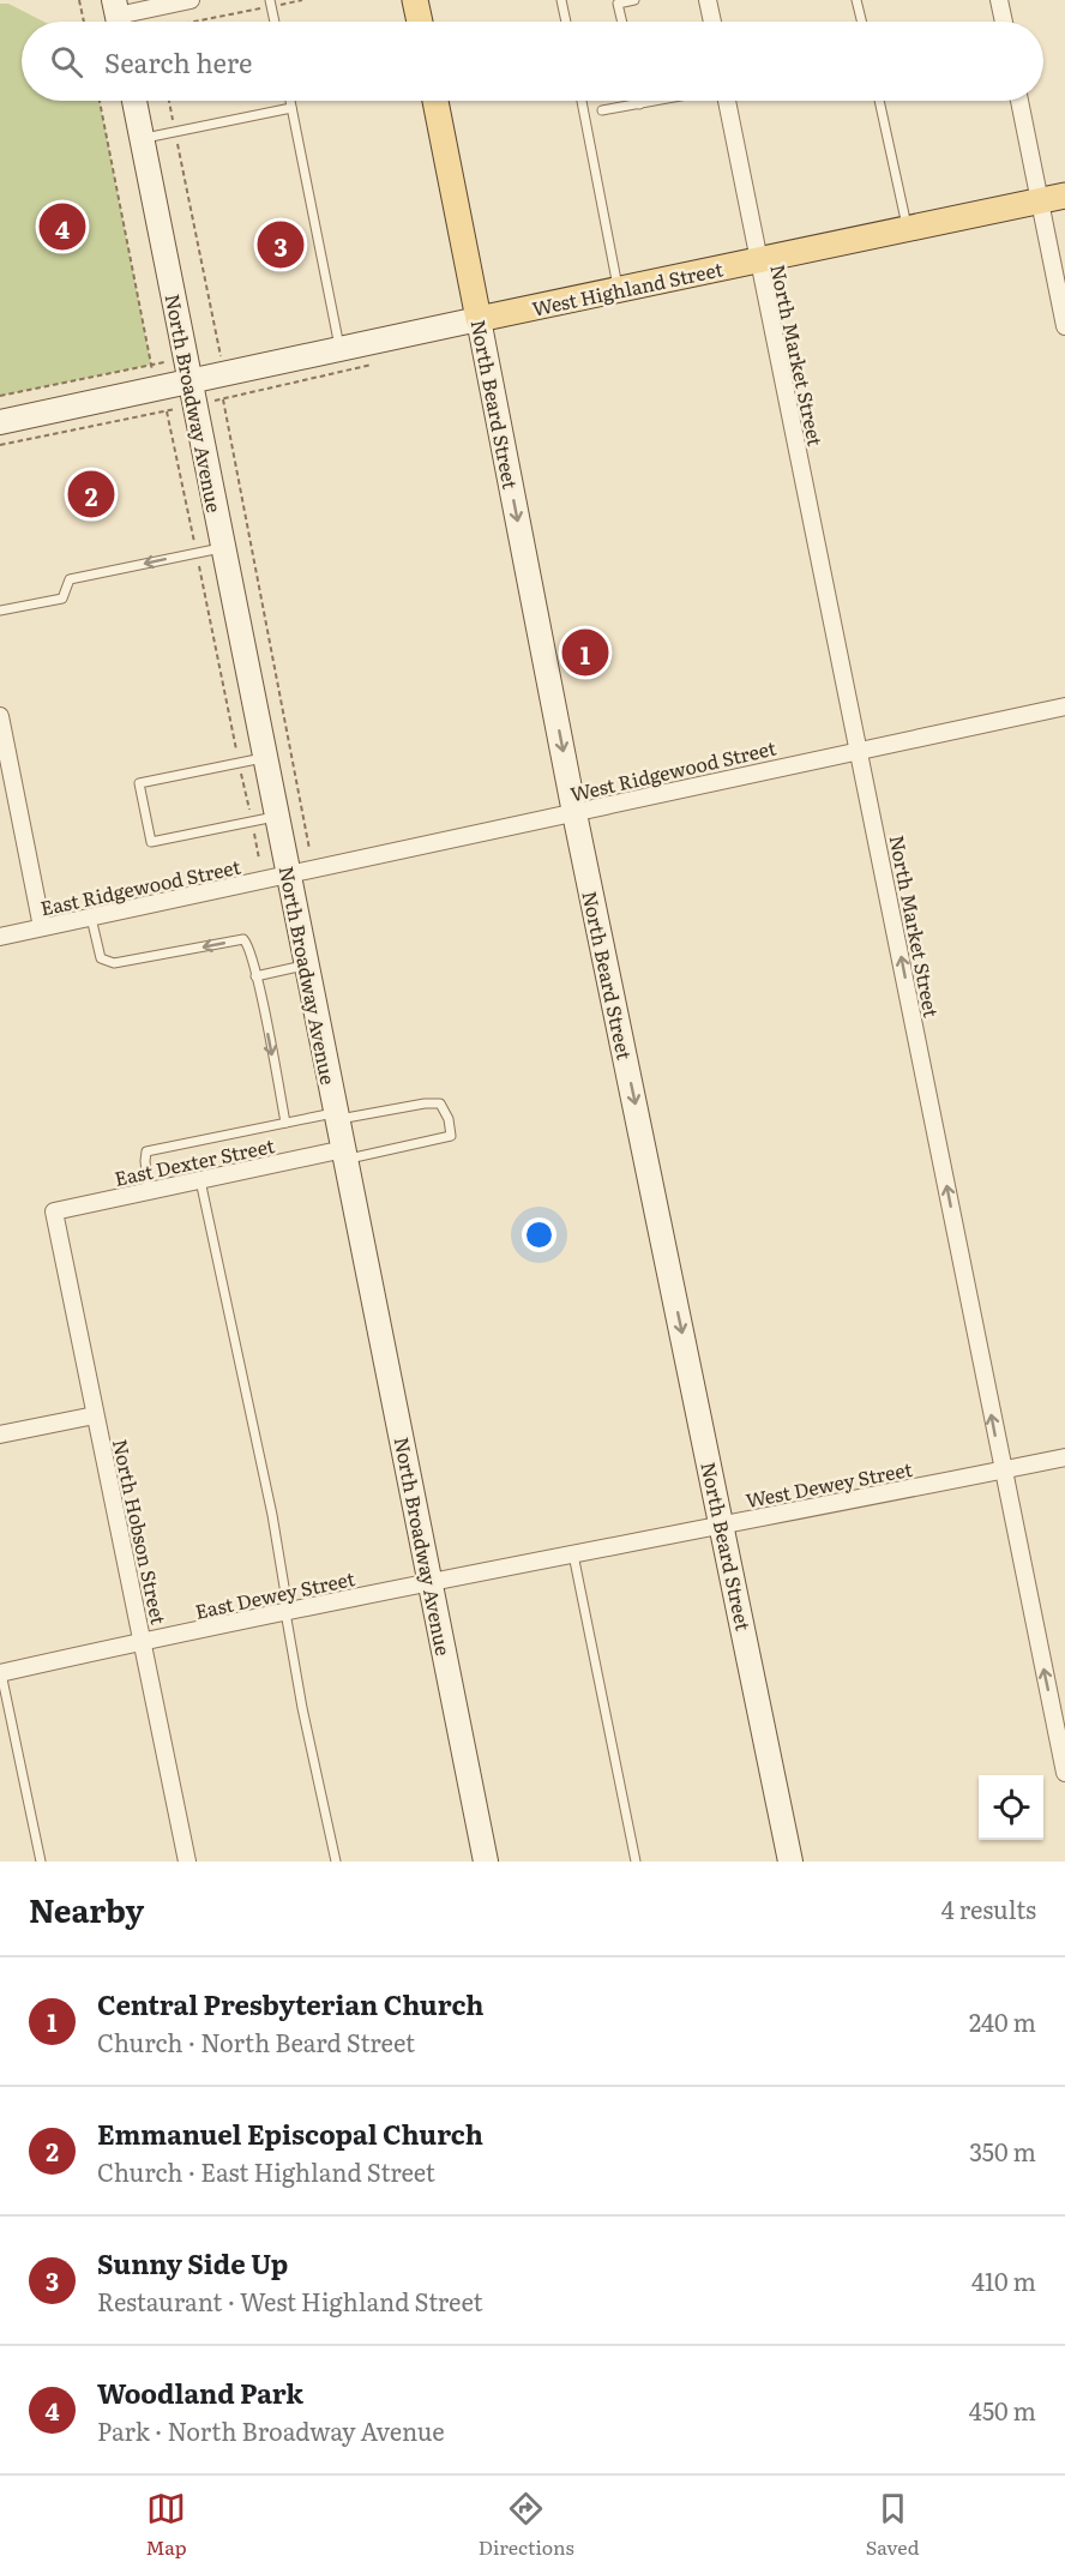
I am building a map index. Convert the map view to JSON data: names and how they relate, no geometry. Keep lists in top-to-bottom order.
{
  "streets": {
    "main road": ["West Highland Street", "North Beard Street"],
    "street": [
      "North Market Street",
      "North Broadway Avenue",
      "West Ridgewood Street",
      "East Ridgewood Street",
      "East Dexter Street",
      "West Dewey Street",
      "North Hobson Street",
      "East Dewey Street"
    ]
  },
  "crossings": [
    ["West Highland Street", "North Market Street"],
    ["West Highland Street", "North Broadway Avenue"],
    ["West Highland Street", "North Beard Street"],
    ["North Market Street", "West Ridgewood Street"],
    ["North Market Street", "West Dewey Street"],
    ["North Broadway Avenue", "West Ridgewood Street"],
    ["North Broadway Avenue", "East Ridgewood Street"],
    ["North Broadway Avenue", "East Dexter Street"],
    ["North Broadway Avenue", "West Dewey Street"],
    ["North Broadway Avenue", "East Dewey Street"],
    ["North Beard Street", "West Ridgewood Street"],
    ["North Beard Street", "West Dewey Street"],
    ["West Ridgewood Street", "East Ridgewood Street"],
    ["East Dexter Street", "North Hobson Street"],
    ["West Dewey Street", "East Dewey Street"],
    ["North Hobson Street", "East Dewey Street"]
  ],
  "one_way": ["North Market Street", "North Beard Street"],
  "page": {
    "search": "Search here",
    "pins": [
      "4",
      "3",
      "2",
      "1"
    ],
    "heading": ["Nearby", "4 results"],
    "list": [
      {
        "mark": "1",
        "name": "Central Presbyterian Church",
        "note": "Church · North Beard Street",
        "value": "240 m"
      },
      {
        "mark": "2",
        "name": "Emmanuel Episcopal Church",
        "note": "Church · East Highland Street",
        "value": "350 m"
      },
      {
        "mark": "3",
        "name": "Sunny Side Up",
        "note": "Restaurant · West Highland Street",
        "value": "410 m"
      },
      {
        "mark": "4",
        "name": "Woodland Park",
        "note": "Park · North Broadway Avenue",
        "value": "450 m"
      }
    ],
    "nav": ["Map", "Directions", "Saved"]
  }
}
